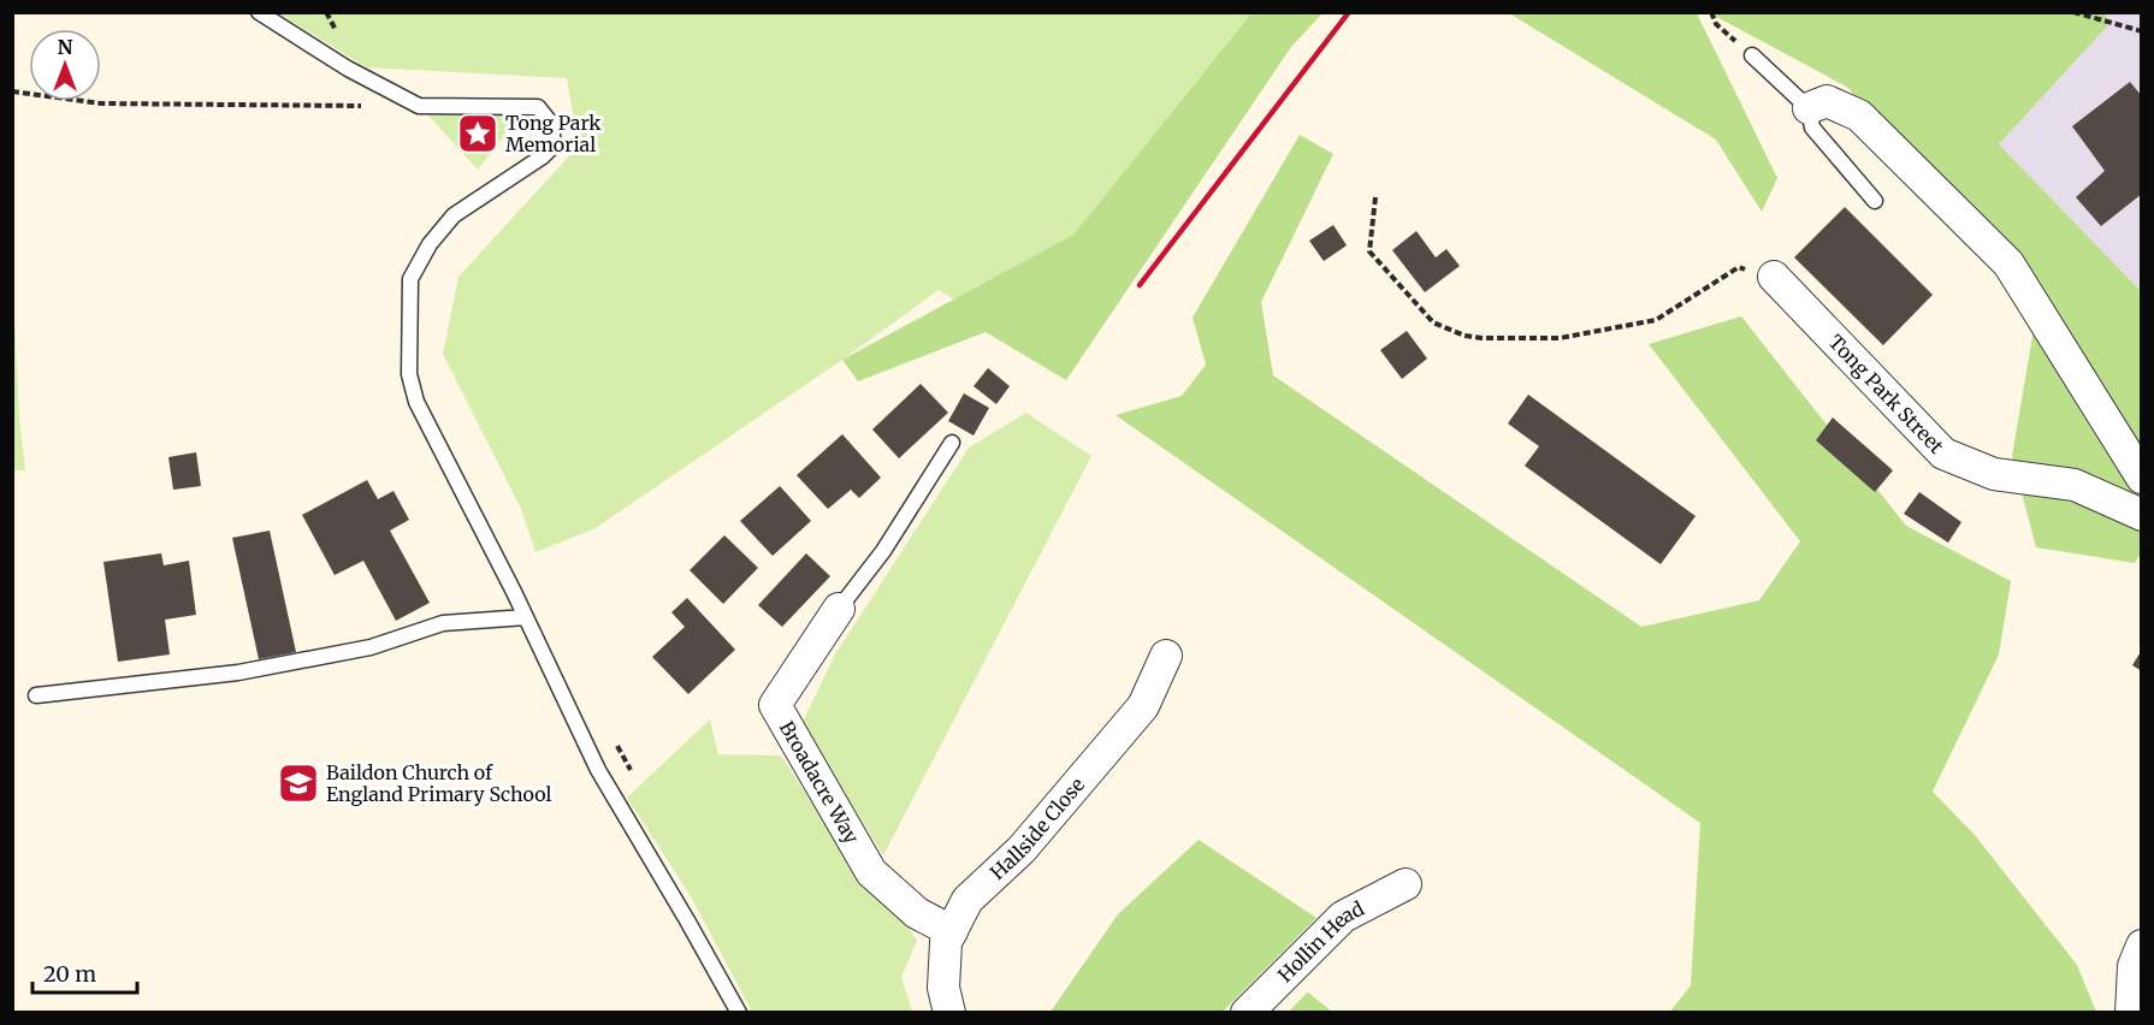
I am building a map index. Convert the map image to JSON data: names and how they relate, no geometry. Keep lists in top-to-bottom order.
{
  "streets": {
    "street": [
      "Tong Park Street",
      "Broadacre Way",
      "Hallside Close",
      "Hollin Head"
    ]
  },
  "crossings": [
    ["Broadacre Way", "Hallside Close"]
  ],
  "places": {
    "place": ["Tong Park Memorial"],
    "school or university": ["Baildon Church of England Primary School"]
  },
  "scale_bar": "20 m",
  "north": "top"
}
